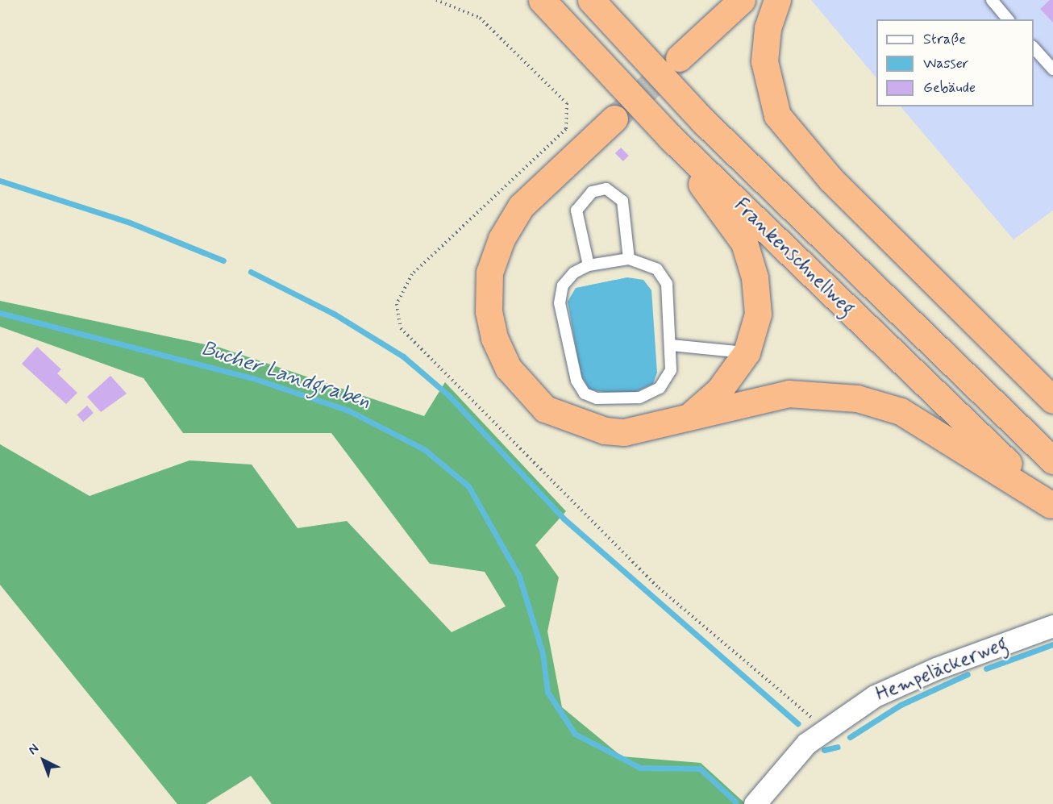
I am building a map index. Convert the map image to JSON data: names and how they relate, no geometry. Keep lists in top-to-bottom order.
{
  "streets": {
    "highway": ["Frankenschnellweg"],
    "street": ["Hempeläckerweg"]
  },
  "water": ["Bucher Landgraben"],
  "legend": ["Straße", "Wasser", "Gebäude"],
  "north": "top left"
}
